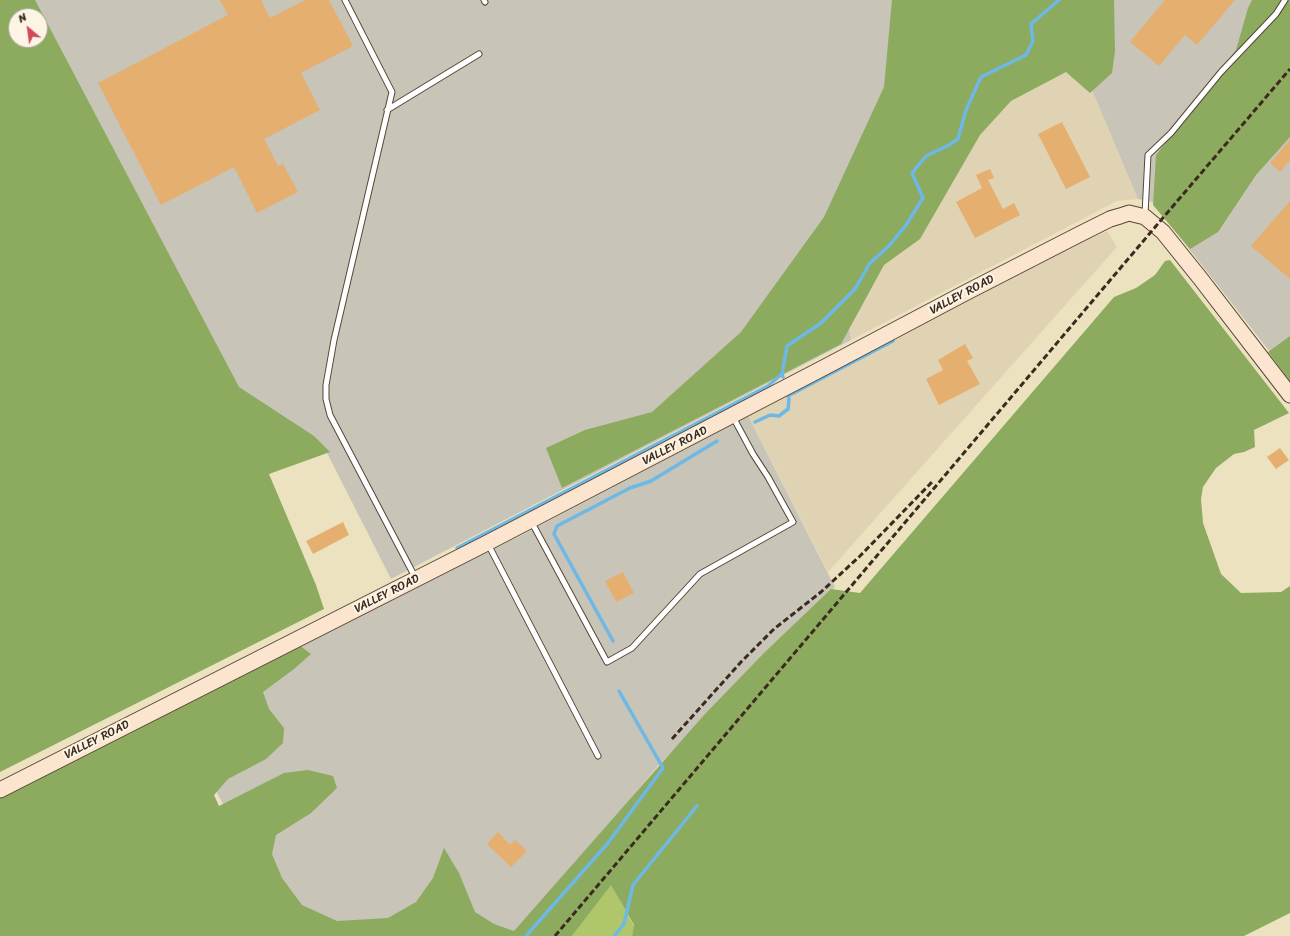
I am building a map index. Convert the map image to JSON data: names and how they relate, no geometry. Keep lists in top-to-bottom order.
{
  "streets": {
    "street": ["VALLEY ROAD"]
  },
  "north": "top left"
}
